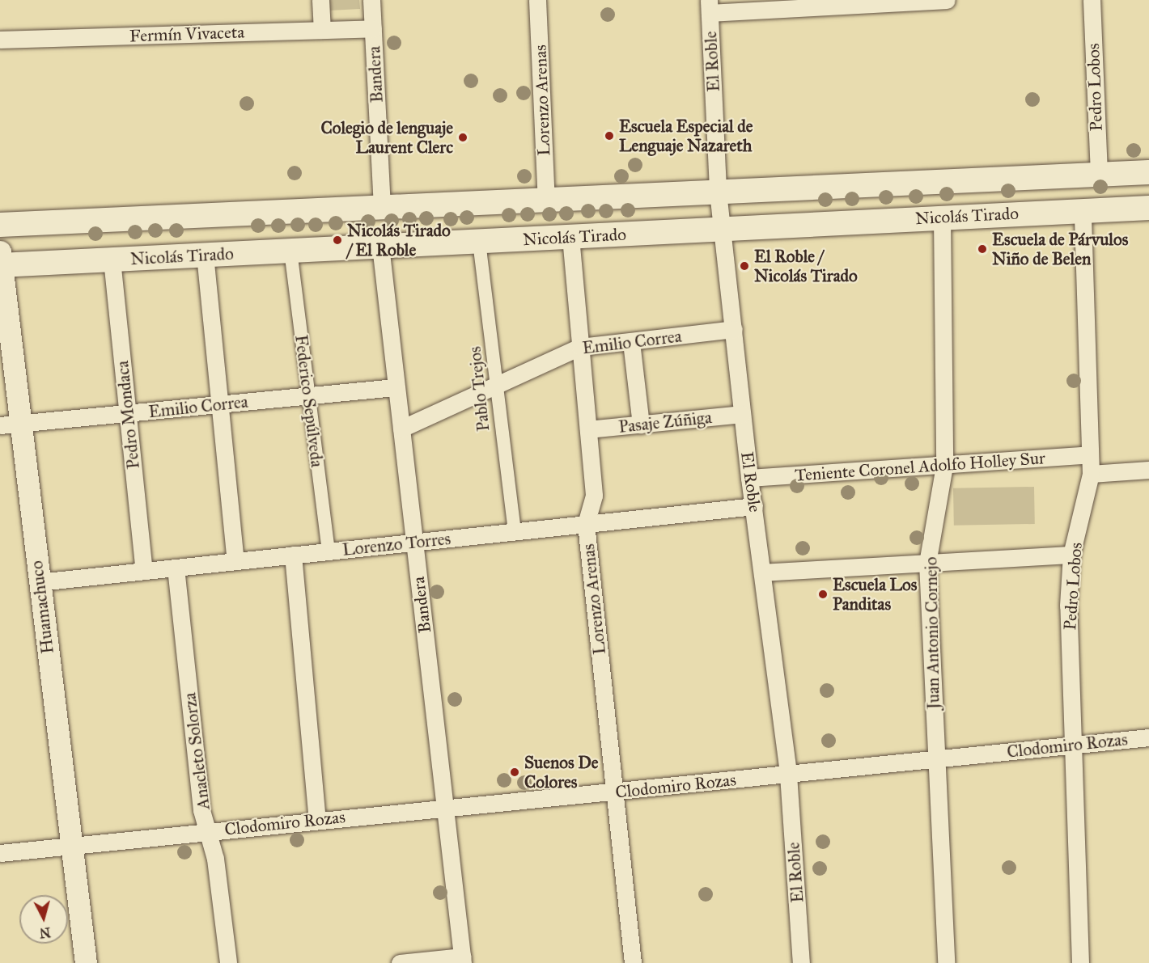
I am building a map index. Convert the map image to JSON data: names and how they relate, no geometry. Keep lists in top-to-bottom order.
{
  "streets": {
    "main road": ["Nicolás Tirado"],
    "street": [
      "Fermín Vivaceta",
      "El Roble",
      "Bandera",
      "Pedro Lobos",
      "Lorenzo Arenas",
      "Emilio Correa",
      "Pablo Trejos",
      "Federico Sepúlveda",
      "Pedro Mondaca",
      "Pasaje Zúñiga",
      "Teniente Coronel Adolfo Holley Sur",
      "Lorenzo Torres",
      "Huamachuco",
      "Juan Antonio Cornejo",
      "Clodomiro Rozas",
      "Anacleto Solorza"
    ]
  },
  "crossings": [
    ["Fermín Vivaceta", "Bandera"],
    ["El Roble", "Nicolás Tirado"],
    ["El Roble", "Emilio Correa"],
    ["El Roble", "Pasaje Zúñiga"],
    ["El Roble", "Teniente Coronel Adolfo Holley Sur"],
    ["El Roble", "Lorenzo Torres"],
    ["El Roble", "Clodomiro Rozas"],
    ["Bandera", "Nicolás Tirado"],
    ["Bandera", "Emilio Correa"],
    ["Bandera", "Lorenzo Torres"],
    ["Bandera", "Clodomiro Rozas"],
    ["Pedro Lobos", "Nicolás Tirado"],
    ["Pedro Lobos", "Teniente Coronel Adolfo Holley Sur"],
    ["Pedro Lobos", "Clodomiro Rozas"],
    ["Lorenzo Arenas", "Nicolás Tirado"],
    ["Lorenzo Arenas", "Emilio Correa"],
    ["Lorenzo Arenas", "Pasaje Zúñiga"],
    ["Lorenzo Arenas", "Lorenzo Torres"],
    ["Lorenzo Arenas", "Clodomiro Rozas"],
    ["Nicolás Tirado", "Pablo Trejos"],
    ["Nicolás Tirado", "Federico Sepúlveda"],
    ["Nicolás Tirado", "Pedro Mondaca"],
    ["Nicolás Tirado", "Huamachuco"],
    ["Nicolás Tirado", "Juan Antonio Cornejo"],
    ["Emilio Correa", "Pablo Trejos"],
    ["Emilio Correa", "Federico Sepúlveda"],
    ["Emilio Correa", "Pedro Mondaca"],
    ["Emilio Correa", "Huamachuco"],
    ["Pablo Trejos", "Lorenzo Torres"],
    ["Federico Sepúlveda", "Lorenzo Torres"],
    ["Pedro Mondaca", "Lorenzo Torres"],
    ["Teniente Coronel Adolfo Holley Sur", "Juan Antonio Cornejo"],
    ["Lorenzo Torres", "Huamachuco"],
    ["Lorenzo Torres", "Anacleto Solorza"],
    ["Huamachuco", "Clodomiro Rozas"],
    ["Juan Antonio Cornejo", "Clodomiro Rozas"],
    ["Clodomiro Rozas", "Anacleto Solorza"]
  ],
  "places": [
    "Escuela Especial de Lenguaje Nazareth",
    "Colegio de lenguaje Laurent Clerc",
    "Nicolás Tirado / El Roble",
    "Escuela de Párvulos Niño de Belen",
    "El Roble / Nicolás Tirado",
    "Escuela Los Panditas",
    "Suenos De Colores"
  ],
  "north": "bottom"
}
